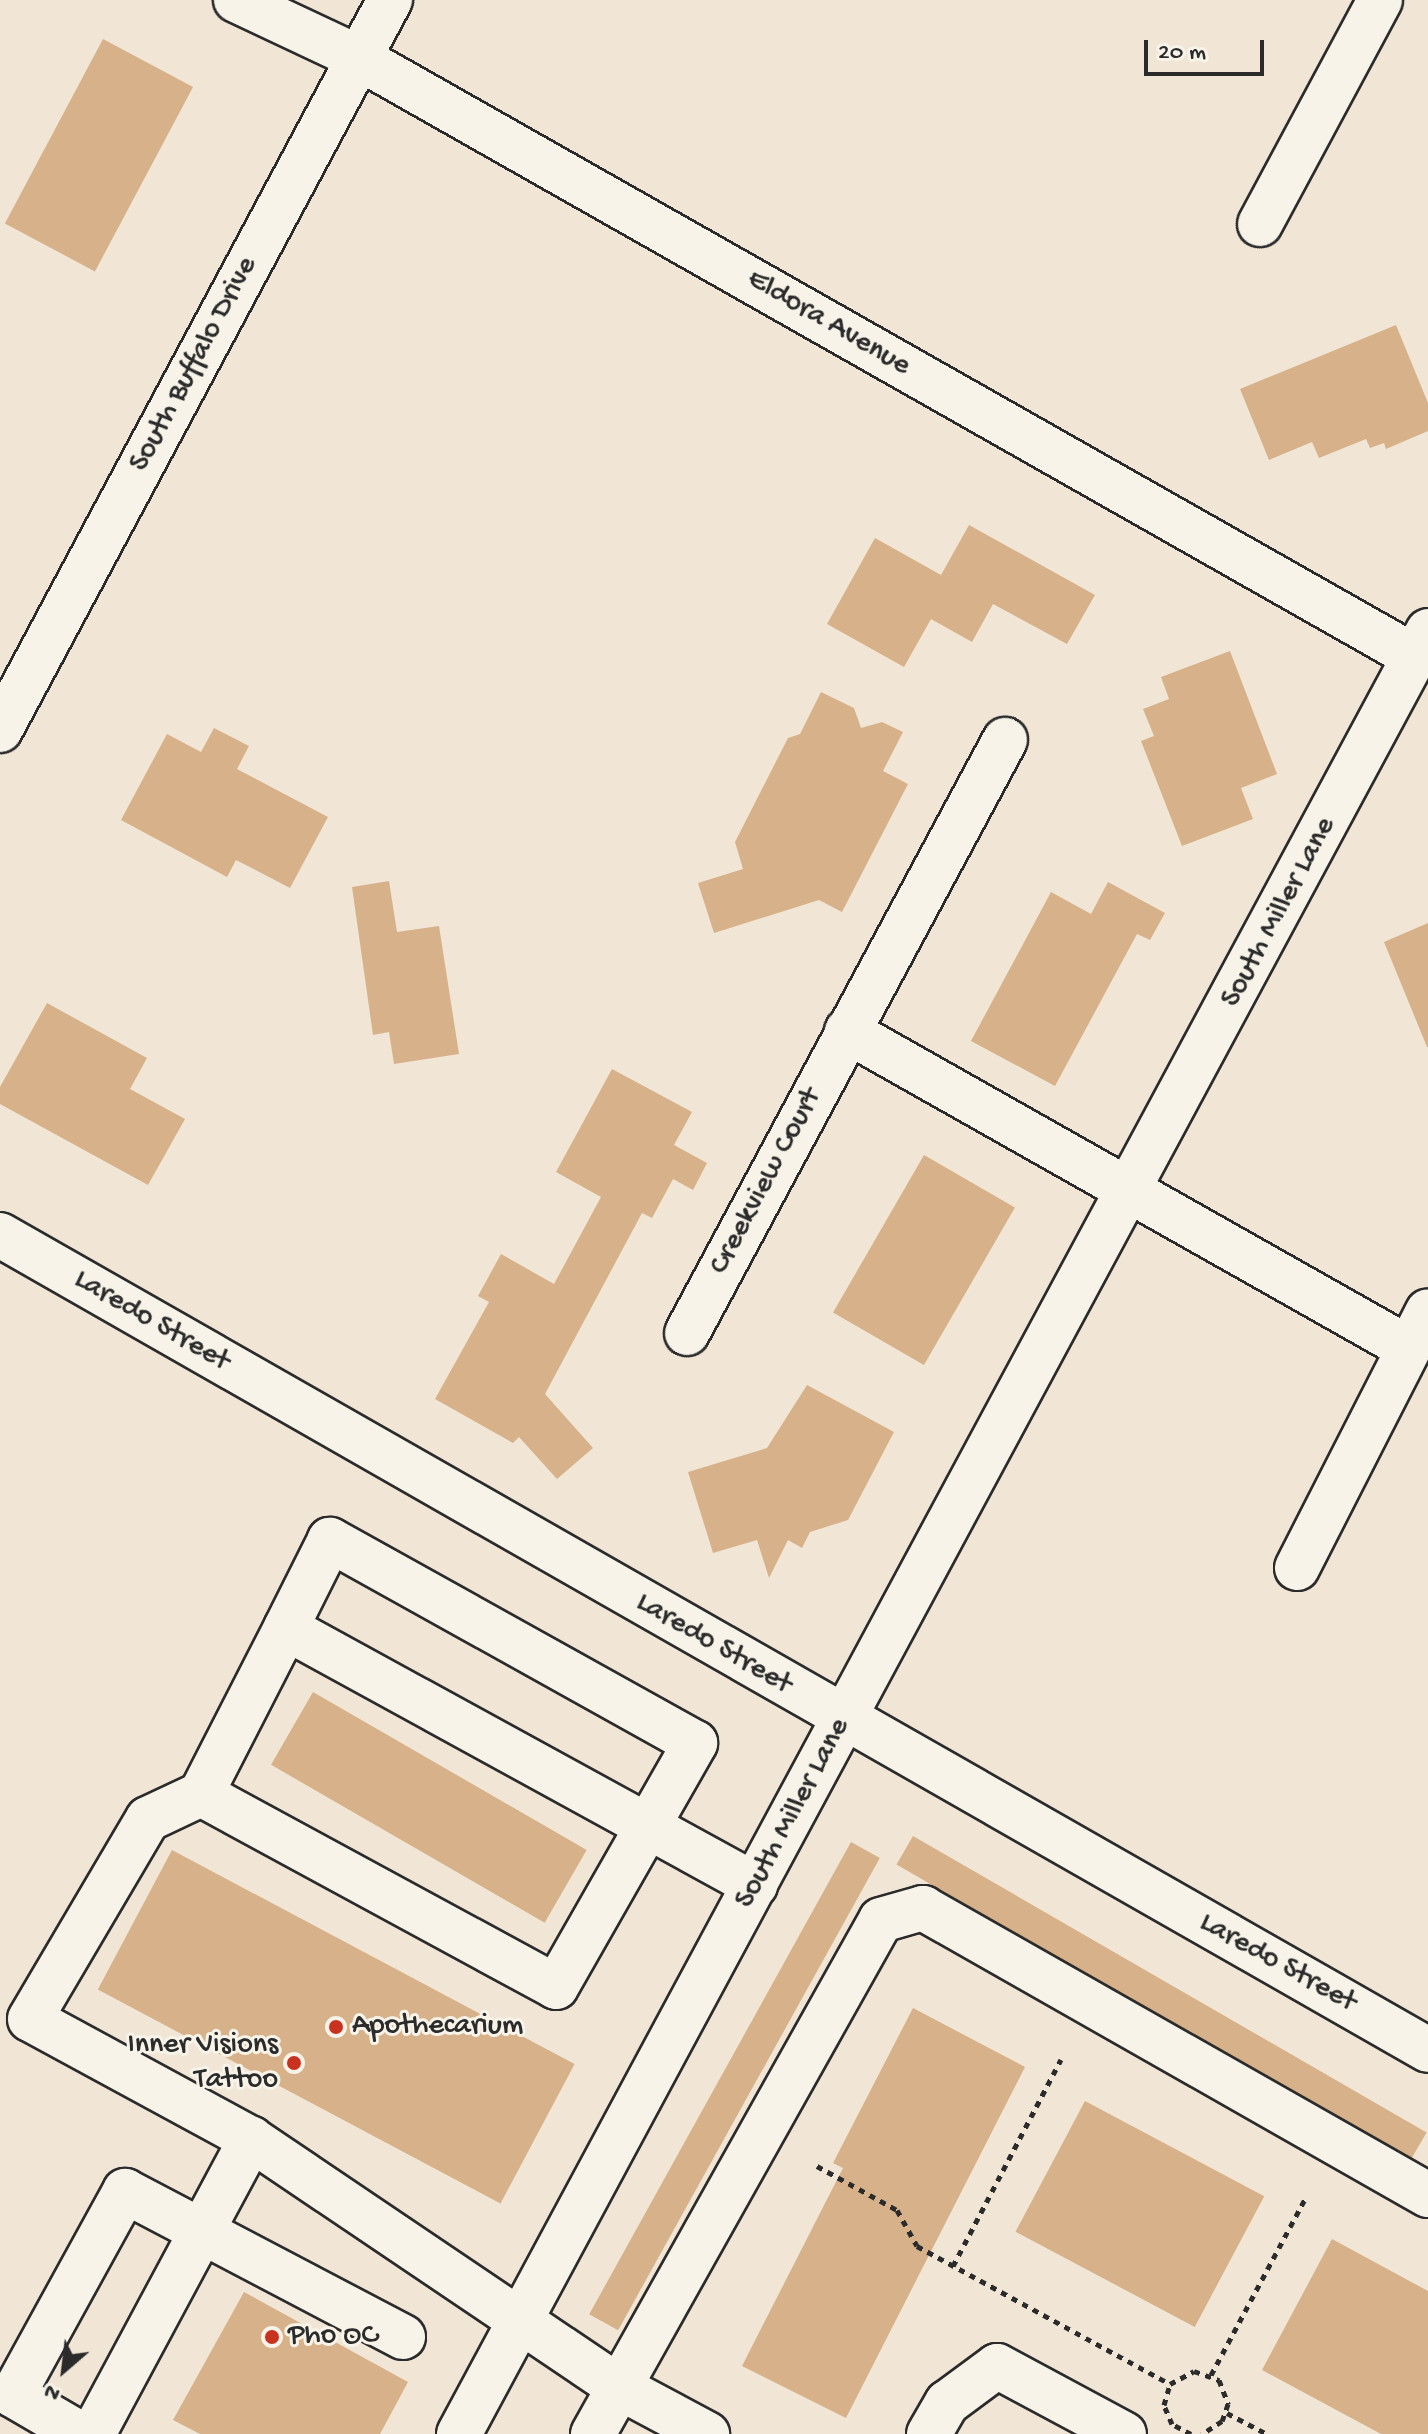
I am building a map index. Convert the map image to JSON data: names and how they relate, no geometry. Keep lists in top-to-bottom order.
{
  "streets": {
    "street": [
      "Eldora Avenue",
      "South Buffalo Drive",
      "South Miller Lane",
      "Creekview Court",
      "Laredo Street"
    ]
  },
  "crossings": [
    ["Eldora Avenue", "South Buffalo Drive"],
    ["Eldora Avenue", "South Miller Lane"],
    ["South Miller Lane", "Laredo Street"]
  ],
  "places": ["Apothecarium", "Inner Visions Tattoo", "Pho OC"],
  "scale_bar": "20 m",
  "north": "bottom left"
}
